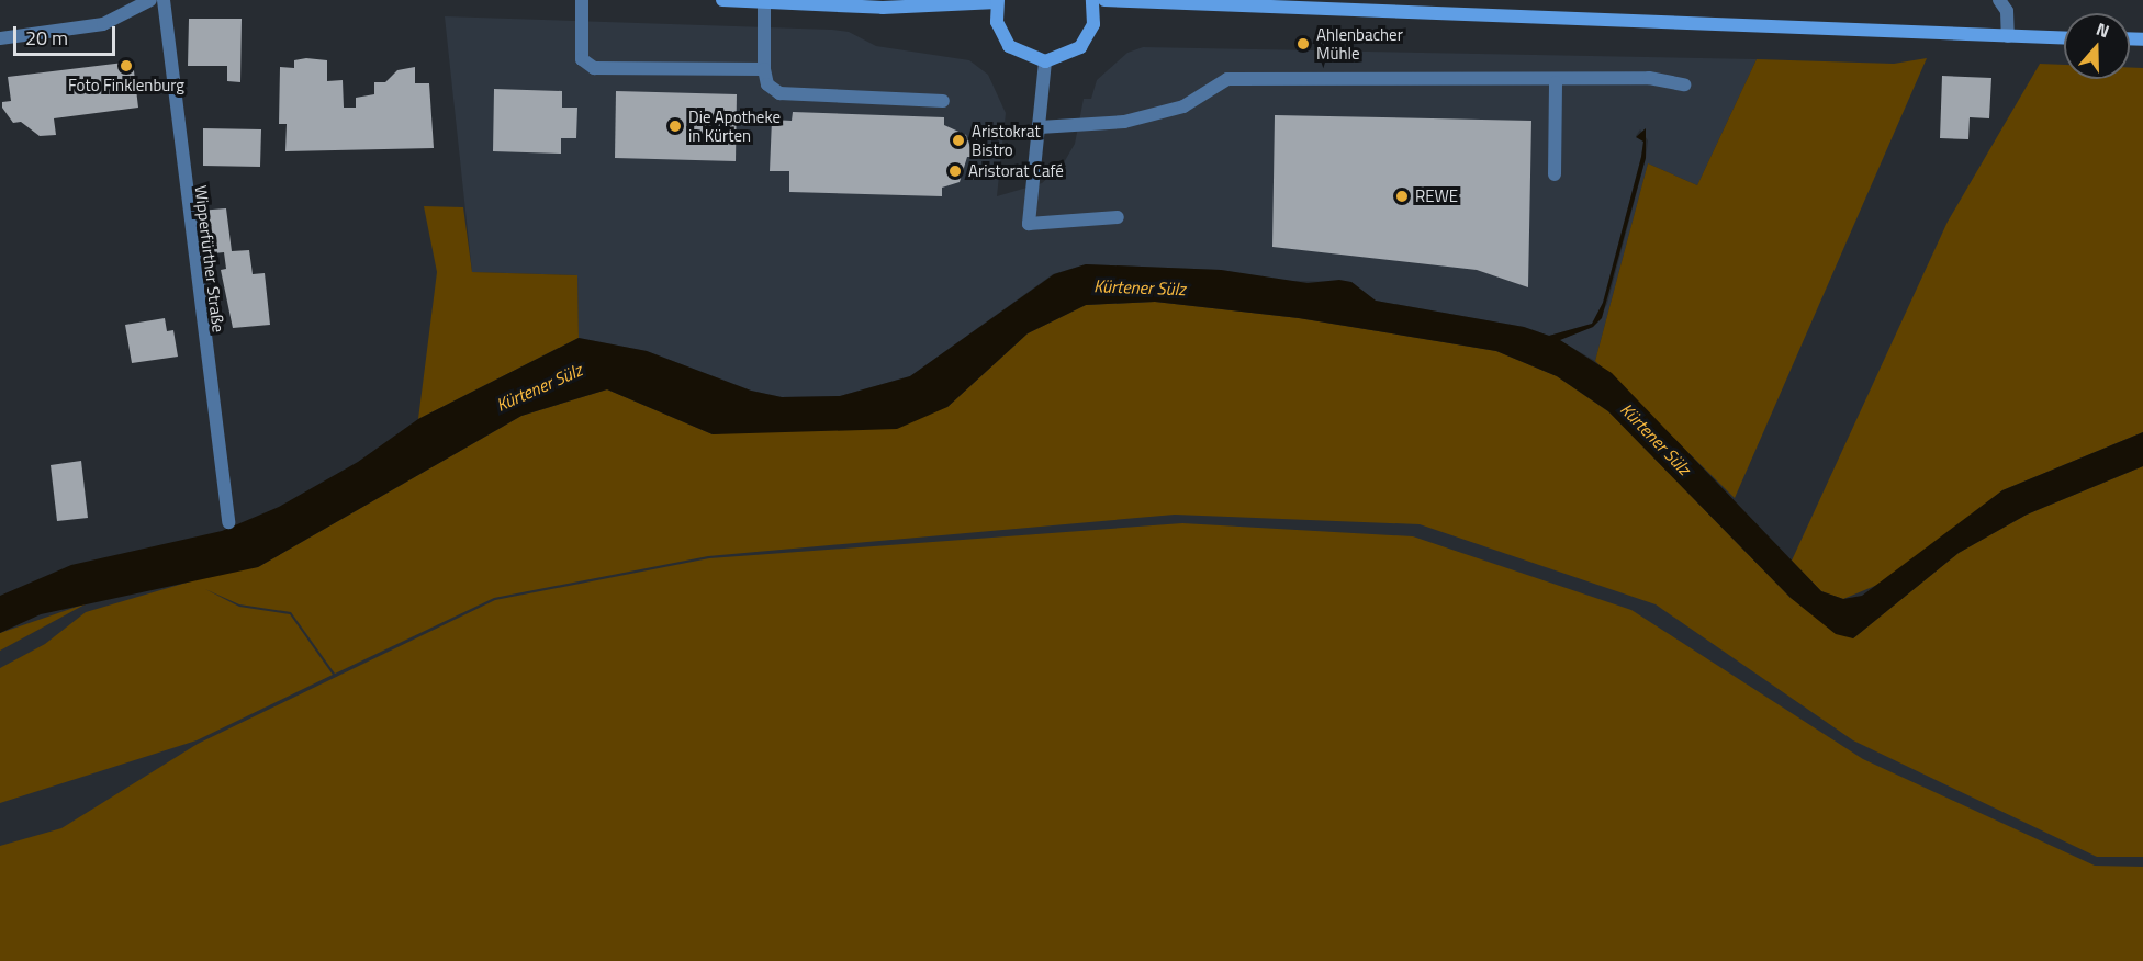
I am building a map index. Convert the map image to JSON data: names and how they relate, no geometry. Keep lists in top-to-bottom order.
{
  "streets": {
    "lane": ["Wipperfürther Straße"]
  },
  "water": ["Kürtener Sülz"],
  "places": [
    "Ahlenbacher Mühle",
    "Foto Finklenburg",
    "Die Apotheke in Kürten",
    "Aristokrat Bistro",
    "Aristorat Café",
    "REWE"
  ],
  "scale_bar": "20 m",
  "north": "top"
}
